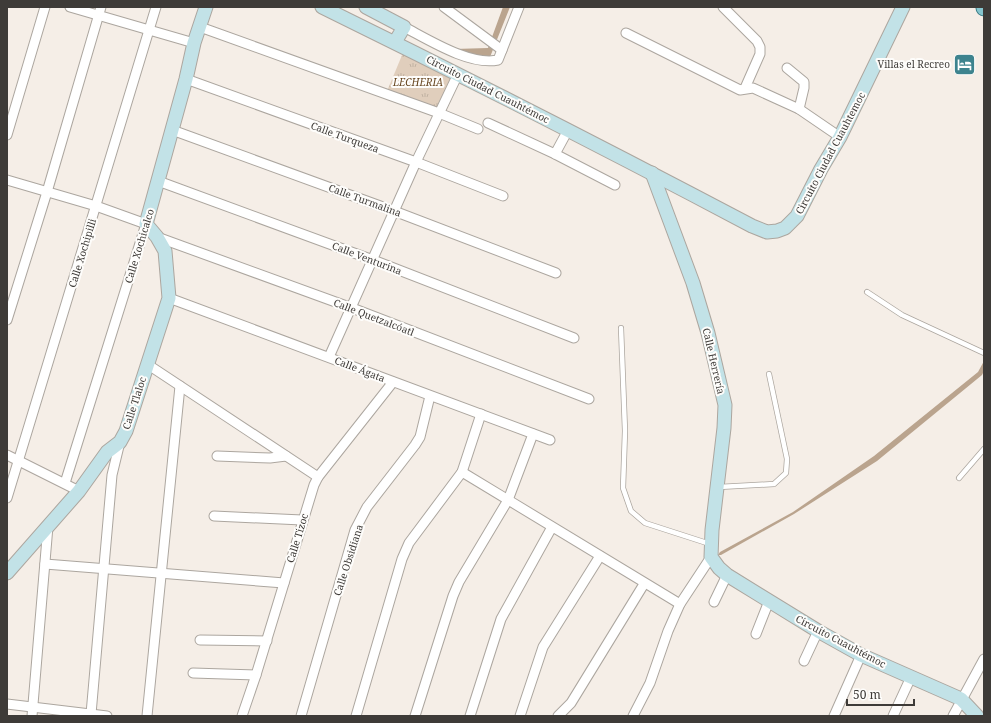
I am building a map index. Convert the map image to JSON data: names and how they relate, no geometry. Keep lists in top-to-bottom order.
{
  "streets": {
    "main road": [
      "Circuito Ciudad Cuauhtémoc",
      "Circuito Ciudad Cuauhtemoc",
      "Calle Xochicalco",
      "Calle Herrería",
      "Calle Tlaloc",
      "Circuito Cuauhtémoc"
    ],
    "street": [
      "Calle Turqueza",
      "Calle Turmalina",
      "Calle Xochipilli",
      "Calle Venturina",
      "Calle Quetzalcóatl",
      "Calle Ágata",
      "Calle Tizoc",
      "Calle Obsidiana"
    ]
  },
  "crossings": [
    ["Circuito Ciudad Cuauhtémoc", "Circuito Ciudad Cuauhtemoc"],
    ["Circuito Ciudad Cuauhtémoc", "Calle Herrería"],
    ["Calle Turqueza", "Calle Xochicalco"],
    ["Circuito Ciudad Cuauhtemoc", "Calle Herrería"],
    ["Calle Turmalina", "Calle Xochicalco"],
    ["Calle Xochicalco", "Calle Venturina"],
    ["Calle Xochicalco", "Calle Tlaloc"],
    ["Calle Quetzalcóatl", "Calle Tlaloc"],
    ["Calle Herrería", "Circuito Cuauhtémoc"],
    ["Calle Ágata", "Calle Tlaloc"],
    ["Calle Ágata", "Calle Tizoc"],
    ["Calle Ágata", "Calle Obsidiana"]
  ],
  "parks": ["LECHERIA"],
  "places": {
    "hotel": ["Villas el Recreo"]
  },
  "scale_bar": "50 m"
}
